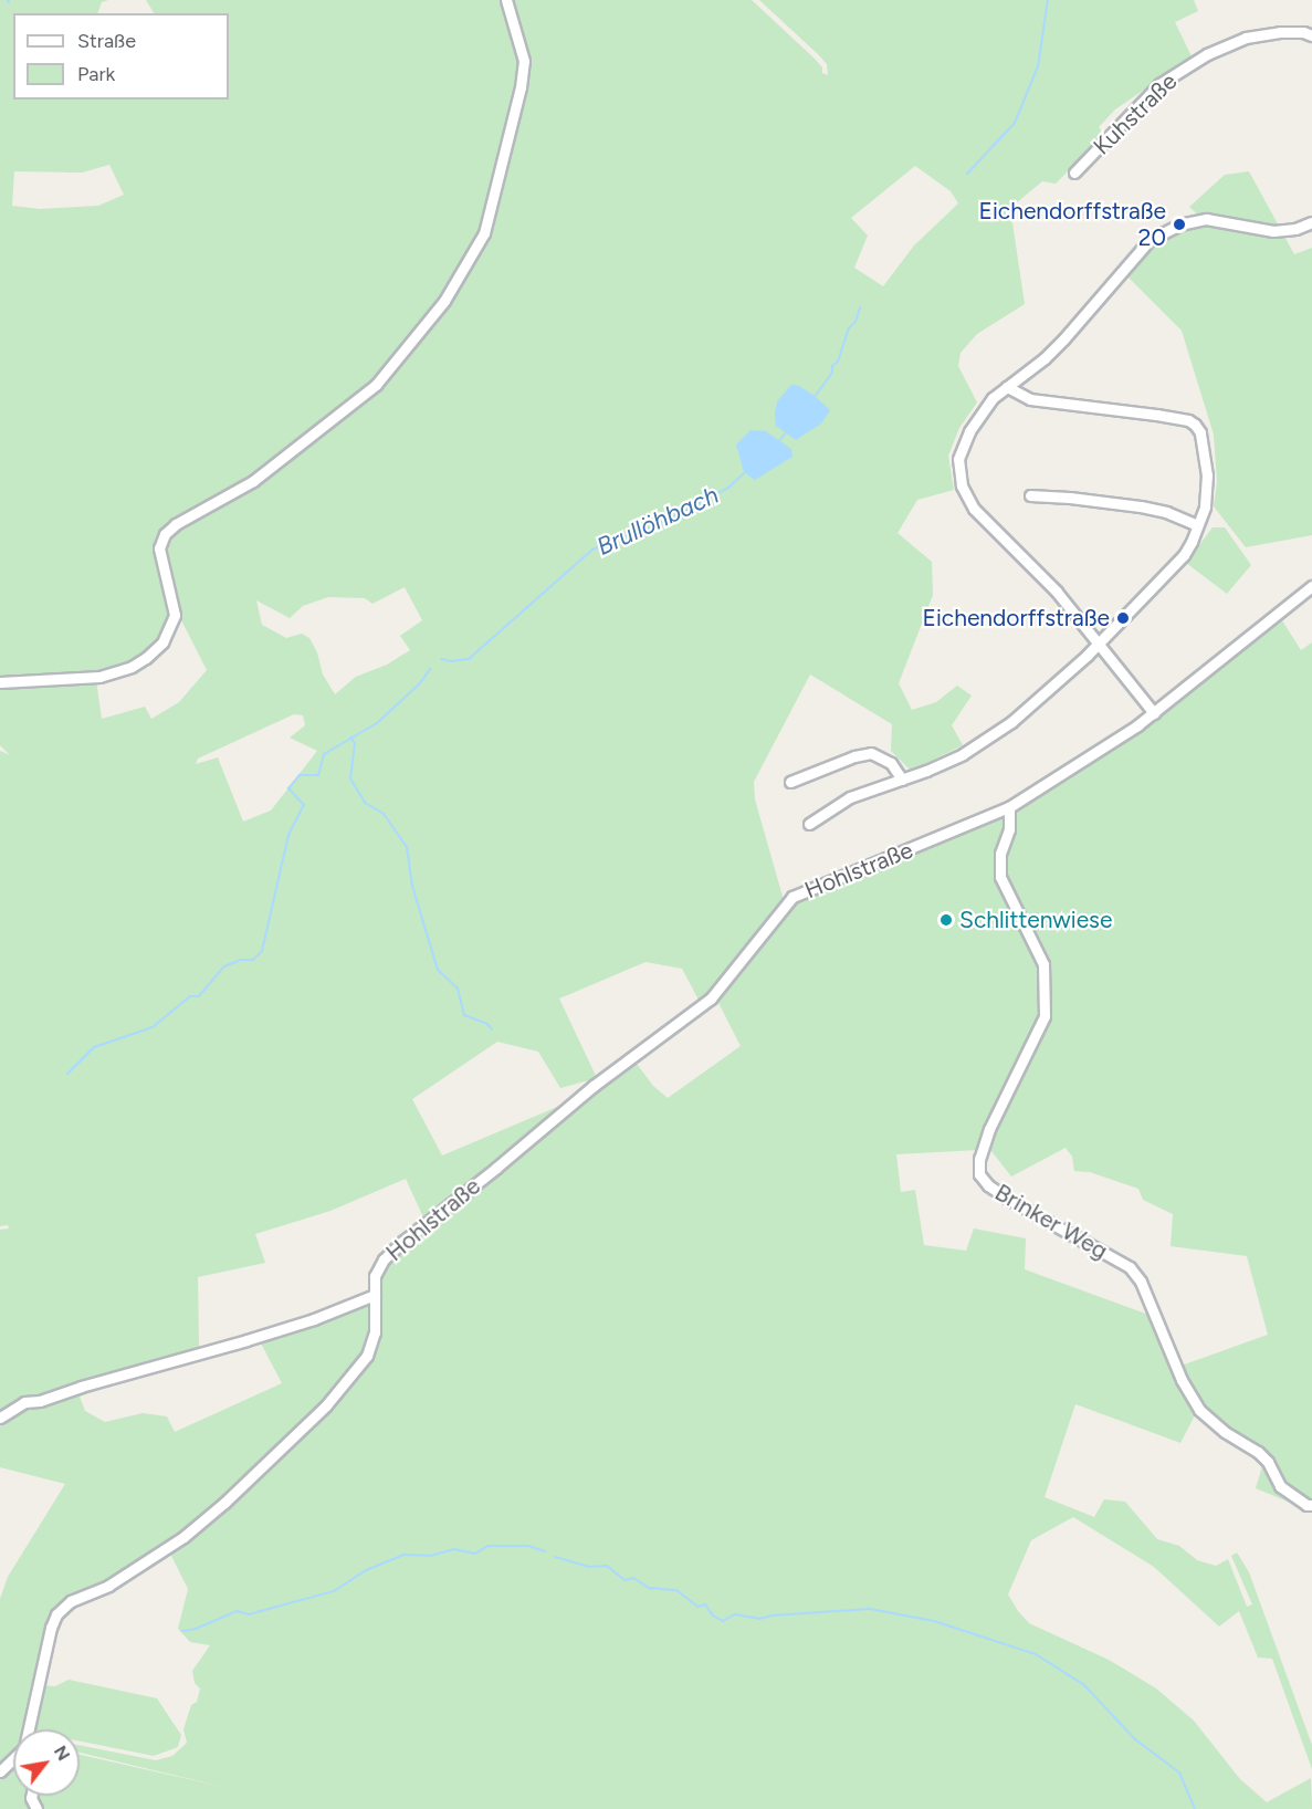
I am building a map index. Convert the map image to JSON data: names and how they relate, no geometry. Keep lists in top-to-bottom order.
{
  "streets": {
    "street": ["Kuhstraße", "Hohlstraße", "Brinker Weg"]
  },
  "crossings": [
    ["Hohlstraße", "Brinker Weg"]
  ],
  "water": ["Brullöhbach"],
  "places": ["Eichendorffstraße 20", "Eichendorffstraße", "Schlittenwiese"],
  "legend": ["Straße", "Park"],
  "north": "top right"
}
